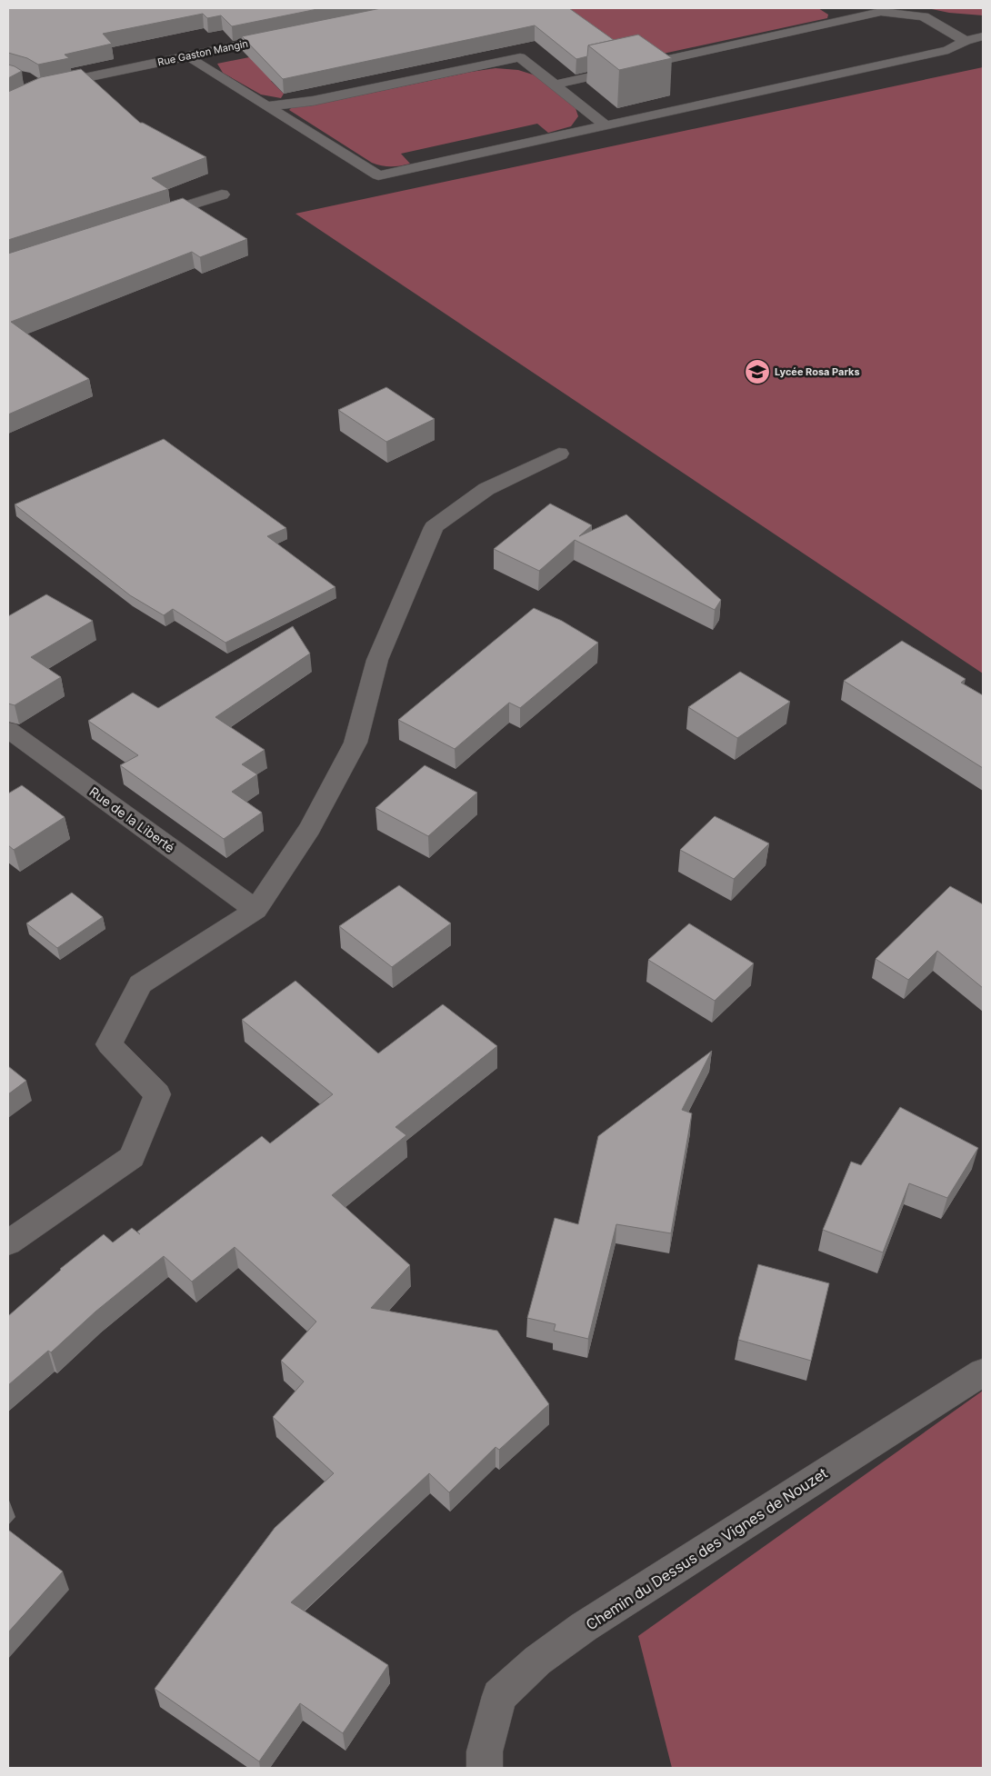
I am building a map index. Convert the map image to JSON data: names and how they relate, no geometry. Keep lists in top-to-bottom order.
{
  "streets": {
    "street": ["Rue Gaston Mangin", "Rue de la Liberté", "Chemin du Dessus des Vignes de Nouzet"]
  },
  "places": {
    "school or university": ["Lycée Rosa Parks"]
  }
}
